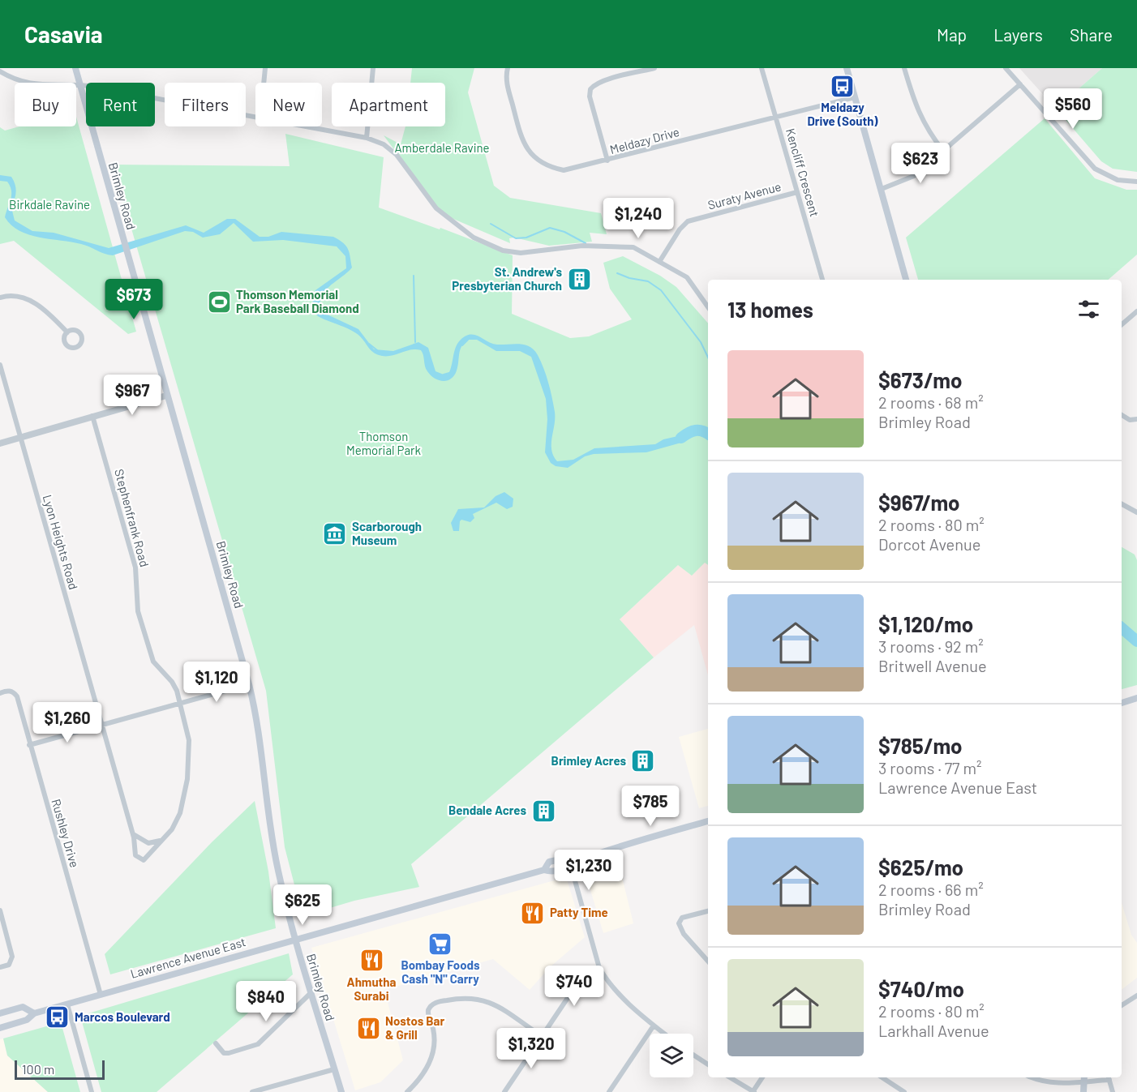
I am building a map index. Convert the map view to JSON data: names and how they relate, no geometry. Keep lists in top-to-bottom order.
{
  "streets": {
    "main road": ["Brimley Road", "Lawrence Avenue East"],
    "street": [
      "Meldazy Drive",
      "Kencliff Crescent",
      "Suraty Avenue",
      "Stephenfrank Road",
      "Lyon Heights Road",
      "Rushley Drive"
    ]
  },
  "crossings": [
    ["Meldazy Drive", "Kencliff Crescent"],
    ["Kencliff Crescent", "Suraty Avenue"],
    ["Brimley Road", "Lawrence Avenue East"],
    ["Stephenfrank Road", "Lyon Heights Road"],
    ["Rushley Drive", "Lawrence Avenue East"]
  ],
  "parks": ["Amberdale Ravine", "Birkdale Ravine", "Thomson Memorial Park"],
  "places": {
    "bus stop": ["Meldazy Drive (South)", "Marcos Boulevard"],
    "building": ["St. Andrew's Presbyterian Church", "Brimley Acres", "Bendale Acres"],
    "sports": ["Thomson Memorial Park Baseball Diamond"],
    "museum": ["Scarborough Museum"],
    "restaurant": ["Patty Time", "Ahmutha Surabi", "Nostos Bar & Grill"],
    "supermarket": ["Bombay Foods Cash \"N\" Carry"]
  },
  "scale_bar": "100 m",
  "page": {
    "header": "Casavia",
    "nav": ["Map", "Layers", "Share"],
    "chip": [
      "Buy",
      "Rent",
      "Filters",
      "New",
      "Apartment"
    ],
    "price": [
      "$560",
      "$623",
      "$1,240",
      "$673",
      "$967",
      "$1,120",
      "$1,260",
      "$785",
      "$1,230",
      "$625",
      "$740",
      "$840",
      "$1,320"
    ],
    "heading": "13 homes",
    "list": [
      {
        "name": "$673/mo",
        "note": "2 rooms · 68 m² · Brimley Road"
      },
      {
        "name": "$967/mo",
        "note": "2 rooms · 80 m² · Dorcot Avenue"
      },
      {
        "name": "$1,120/mo",
        "note": "3 rooms · 92 m² · Britwell Avenue"
      },
      {
        "name": "$785/mo",
        "note": "3 rooms · 77 m² · Lawrence Avenue East"
      },
      {
        "name": "$625/mo",
        "note": "2 rooms · 66 m² · Brimley Road"
      },
      {
        "name": "$740/mo",
        "note": "2 rooms · 80 m² · Larkhall Avenue"
      }
    ],
    "scale": "100 m"
  }
}
